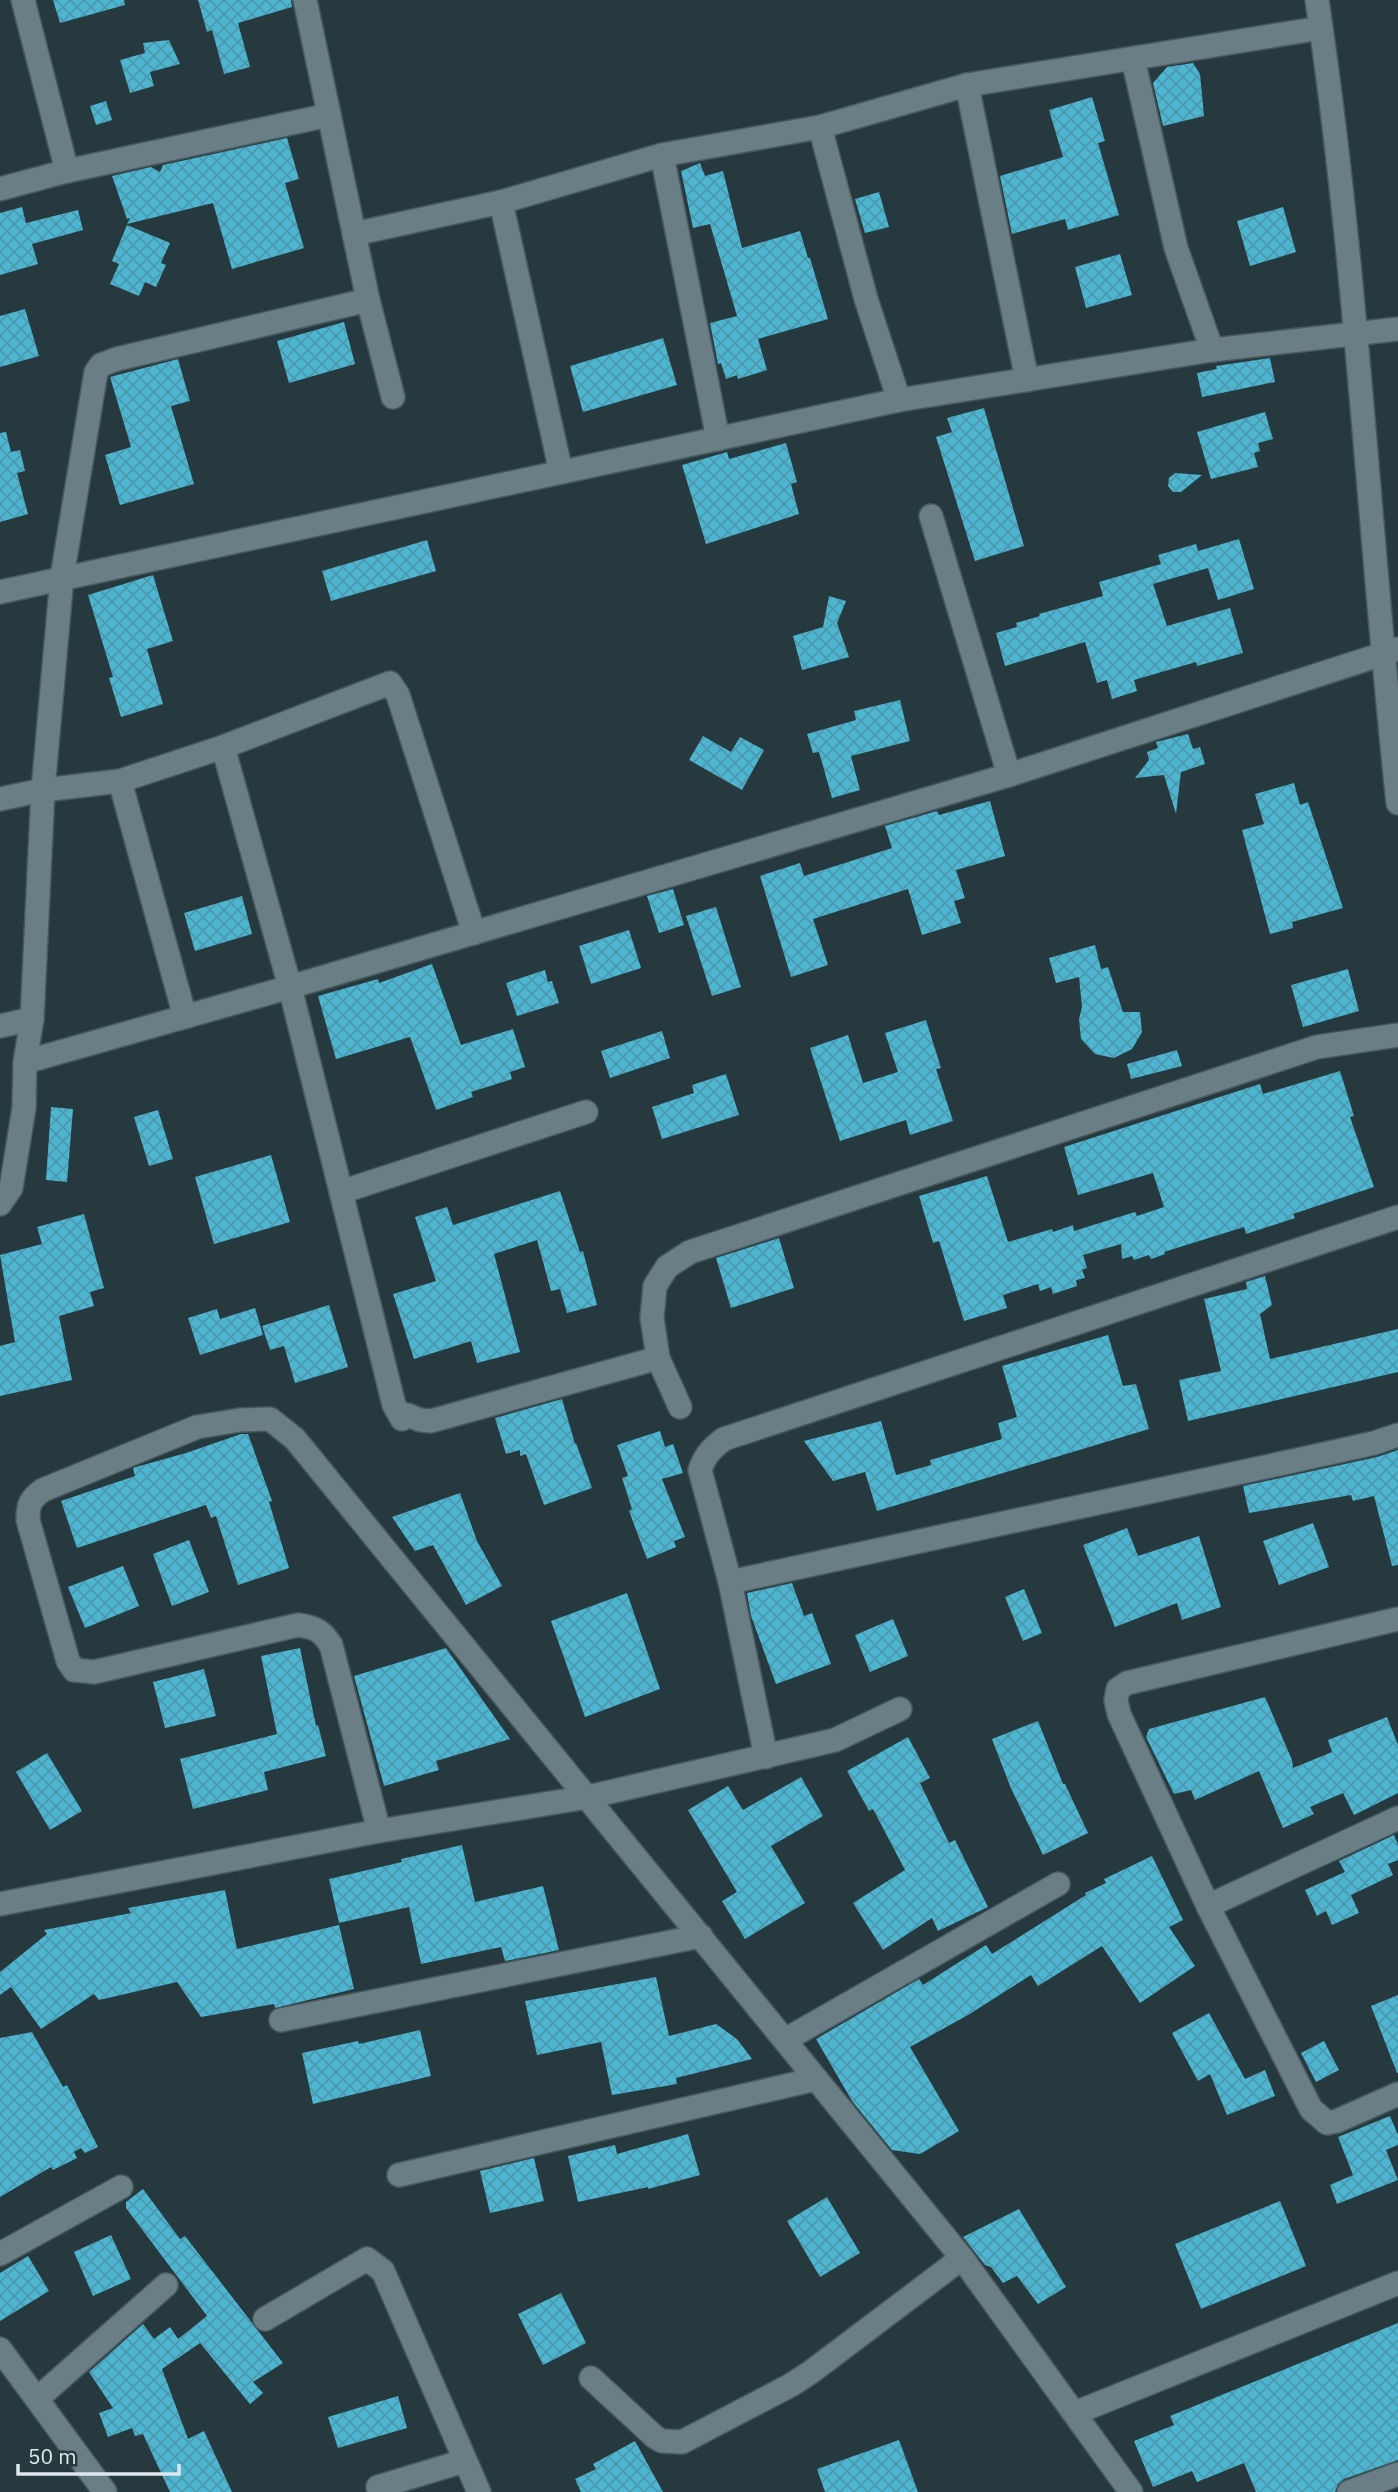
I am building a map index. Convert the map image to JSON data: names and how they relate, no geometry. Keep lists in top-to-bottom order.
{
  "scale_bar": "50 m"
}
